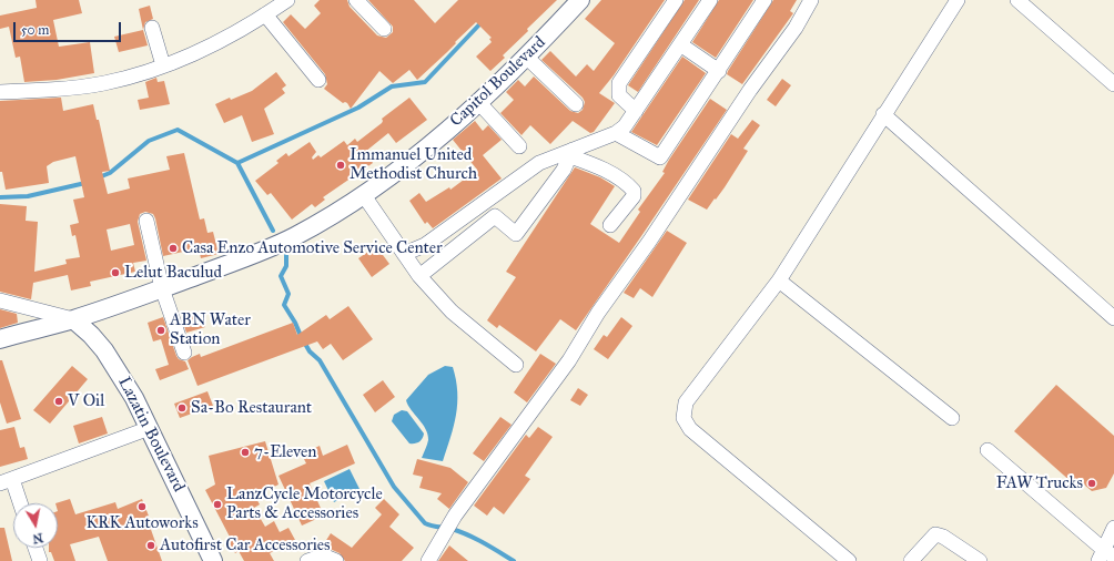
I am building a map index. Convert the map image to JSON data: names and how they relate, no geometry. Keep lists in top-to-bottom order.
{
  "streets": {
    "main road": ["Capitol Boulevard", "Lazatin Boulevard"]
  },
  "crossings": [
    ["Capitol Boulevard", "Lazatin Boulevard"]
  ],
  "places": [
    "Immanuel United Methodist Church",
    "Casa Enzo Automotive Service Center",
    "Lelut Baculud",
    "ABN Water Station",
    "V Oil",
    "Sa-Bo Restaurant",
    "7-Eleven",
    "FAW Trucks",
    "LanzCycle Motorcycle Parts & Accessories",
    "KRK Autoworks",
    "Autofirst Car Accessories"
  ],
  "scale_bar": "50 m",
  "north": "bottom"
}
